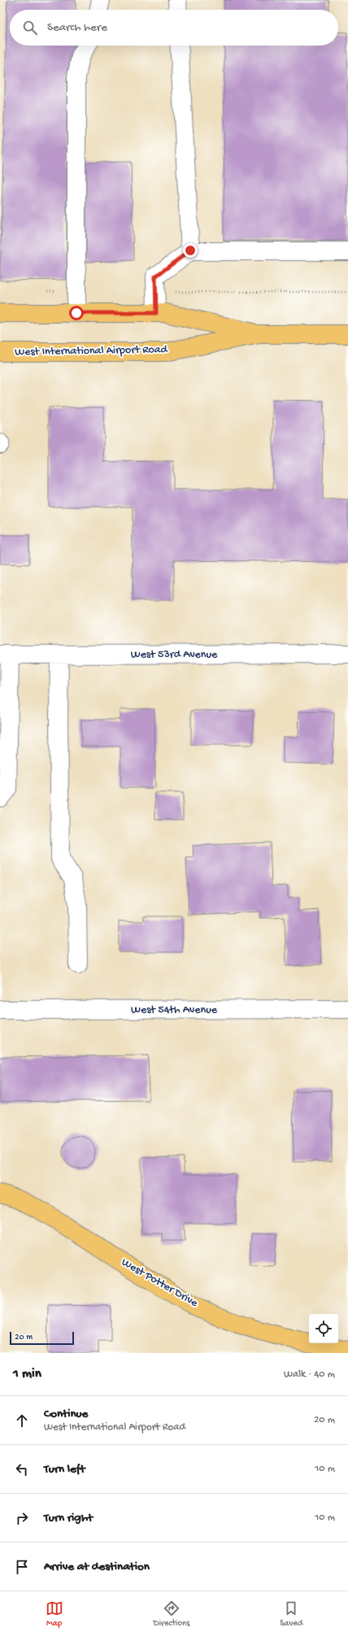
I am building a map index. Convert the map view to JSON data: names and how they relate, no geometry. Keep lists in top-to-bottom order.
{
  "streets": {
    "main road": ["West International Airport Road", "West Potter Drive"],
    "street": ["West 53rd Avenue", "West 54th Avenue"]
  },
  "scale_bar": "20 m",
  "page": {
    "search": "Search here",
    "scale": "20 m",
    "heading": ["1 min", "Walk · 40 m"],
    "list": [
      ["Continue", "West International Airport Road", "20 m"],
      ["Turn left", "10 m"],
      ["Turn right", "10 m"],
      "Arrive at destination"
    ],
    "nav": ["Map", "Directions", "Saved"]
  }
}
